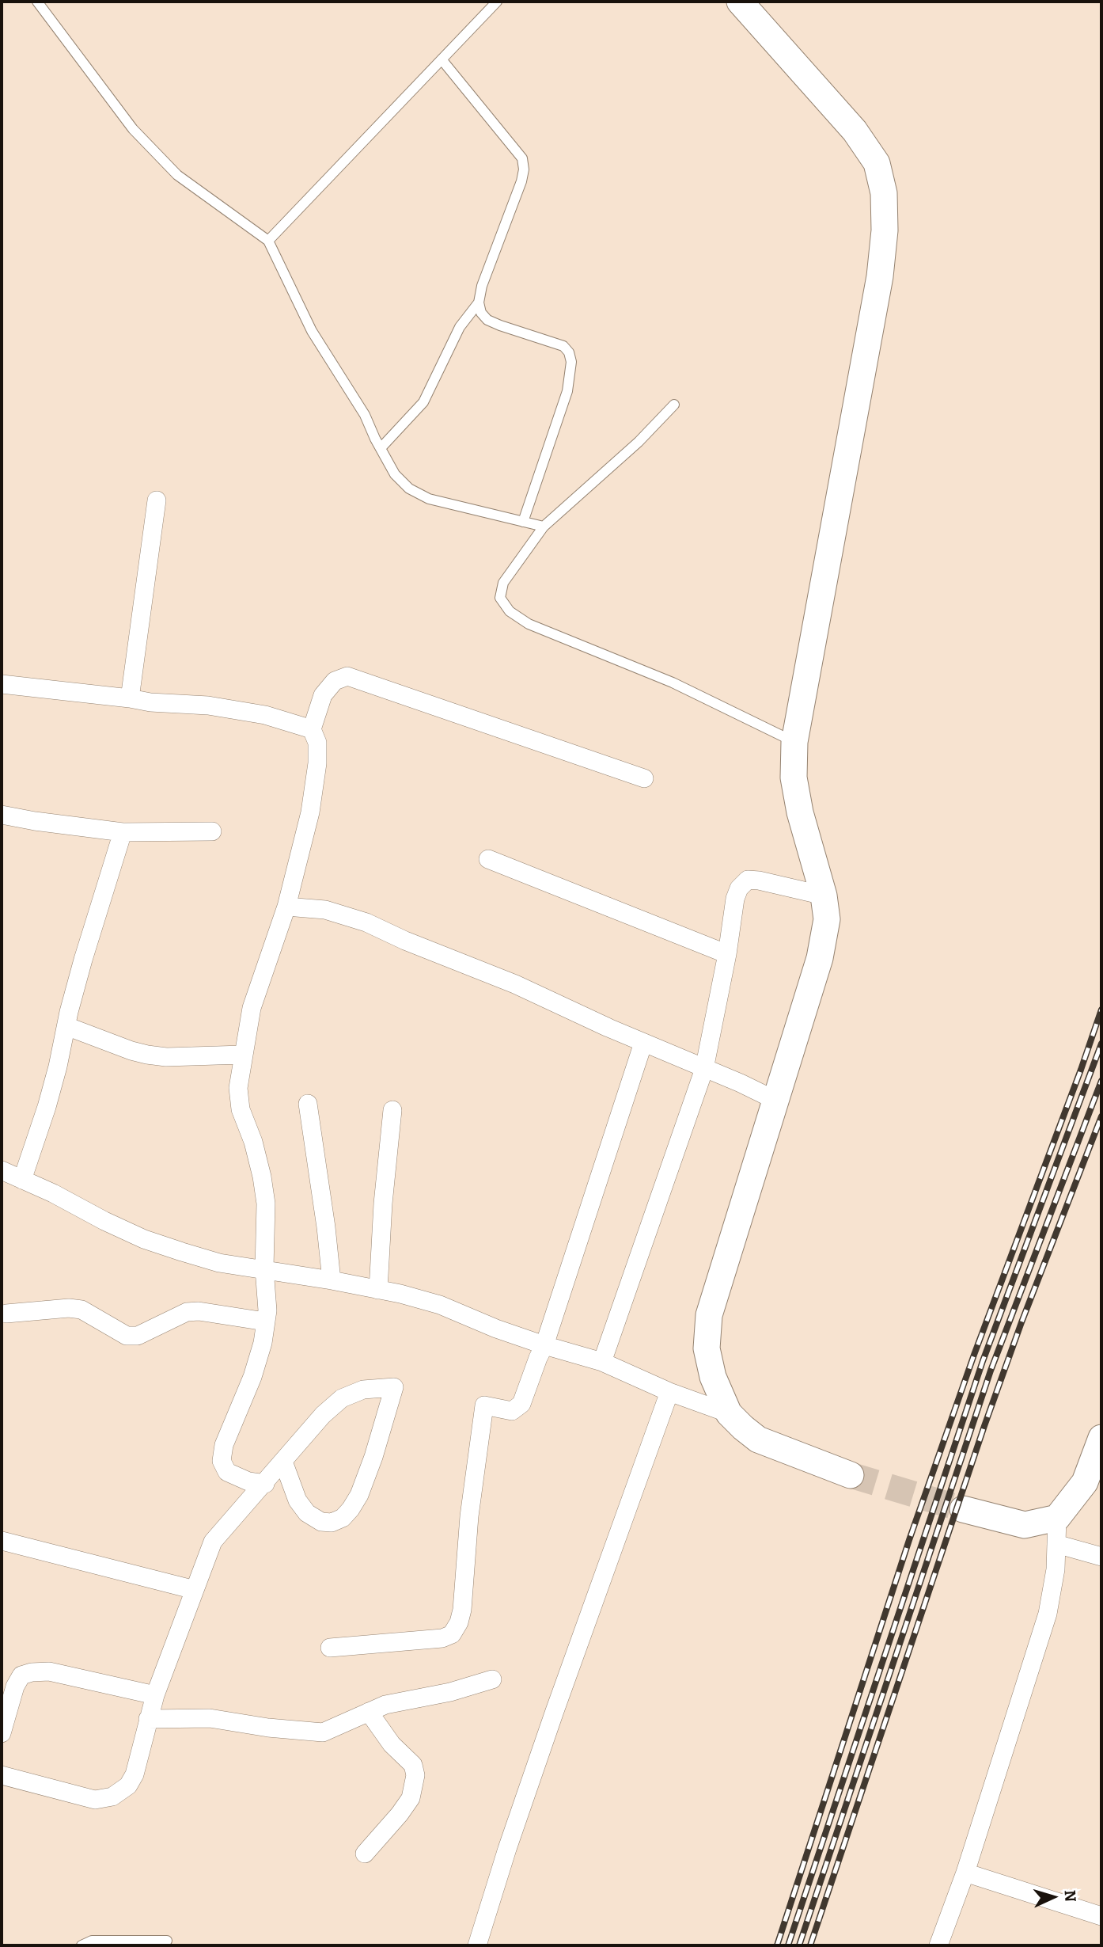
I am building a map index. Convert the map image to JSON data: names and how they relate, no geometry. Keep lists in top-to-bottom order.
{
  "north": "right"
}
